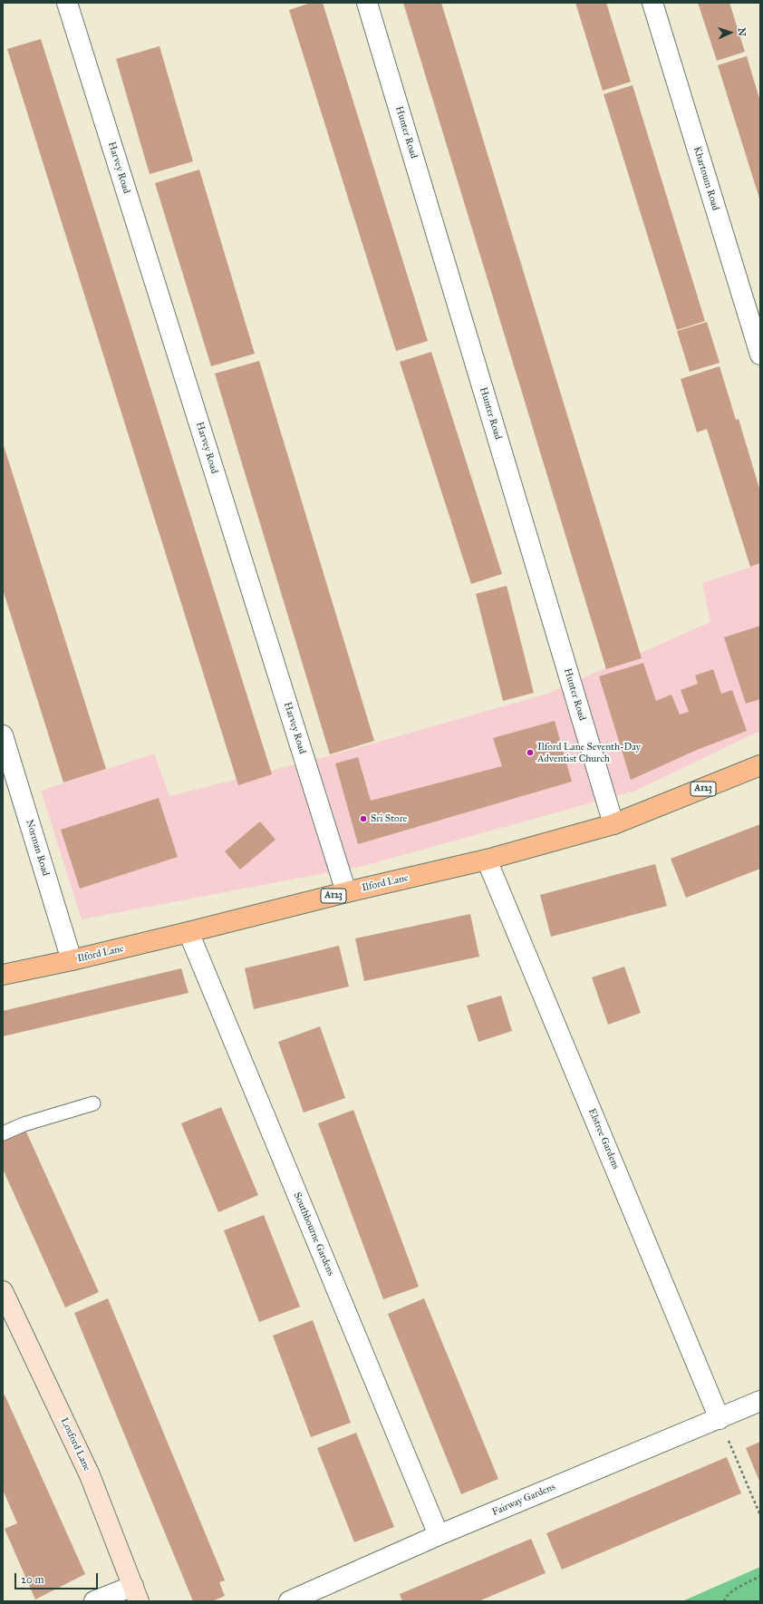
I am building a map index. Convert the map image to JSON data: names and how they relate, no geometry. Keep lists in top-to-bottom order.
{
  "streets": {
    "main road": ["A123", "Ilford Lane"],
    "street": [
      "Hunter Road",
      "Harvey Road",
      "Khartoum Road",
      "Norman Road",
      "Elstree Gardens",
      "Southbourne Gardens",
      "Loxford Lane",
      "Fairway Gardens"
    ]
  },
  "crossings": [
    ["Hunter Road", "Ilford Lane"],
    ["Harvey Road", "Ilford Lane"],
    ["Norman Road", "Ilford Lane"],
    ["Ilford Lane", "Elstree Gardens"],
    ["Ilford Lane", "Southbourne Gardens"],
    ["Elstree Gardens", "Fairway Gardens"],
    ["Southbourne Gardens", "Fairway Gardens"]
  ],
  "places": ["Ilford Lane Seventh-Day Adventist Church", "Sri Store"],
  "scale_bar": "20 m",
  "north": "right"
}
